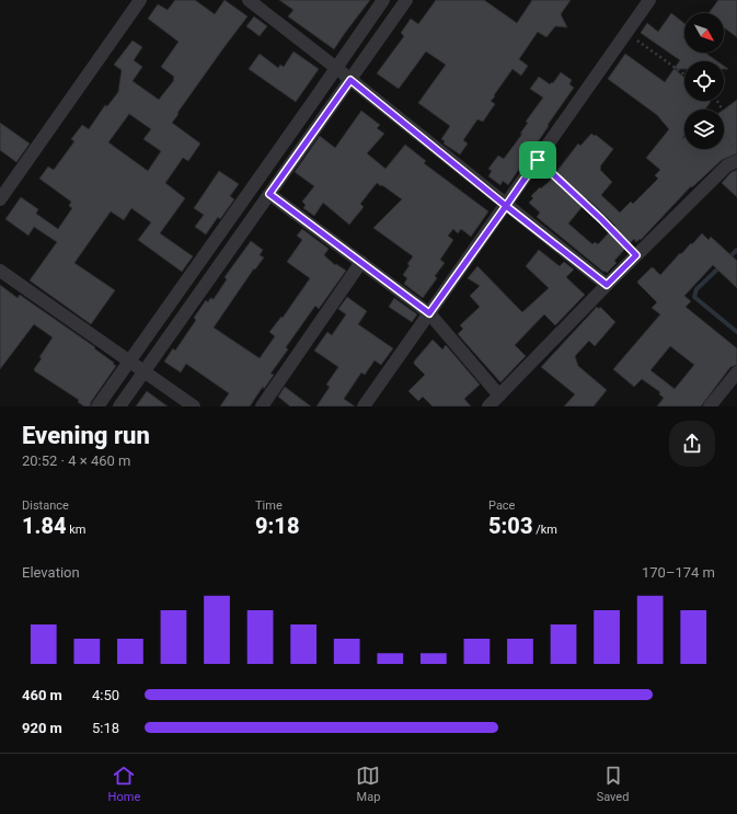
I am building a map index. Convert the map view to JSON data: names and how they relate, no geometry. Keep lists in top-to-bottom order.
{
  "north": "bottom right",
  "page": {
    "heading": ["Evening run", "20:52 · 4 × 460 m"],
    "stats": [
      ["Distance", "1.84 km"],
      ["Time", "9:18"],
      ["Pace", "5:03 /km"]
    ],
    "chart": ["Elevation", "170–174 m"],
    "list": [
      {
        "name": "460 m",
        "note": "4:50"
      },
      {
        "name": "920 m",
        "note": "5:18"
      }
    ],
    "tabs": ["Home", "Map", "Saved"]
  }
}
